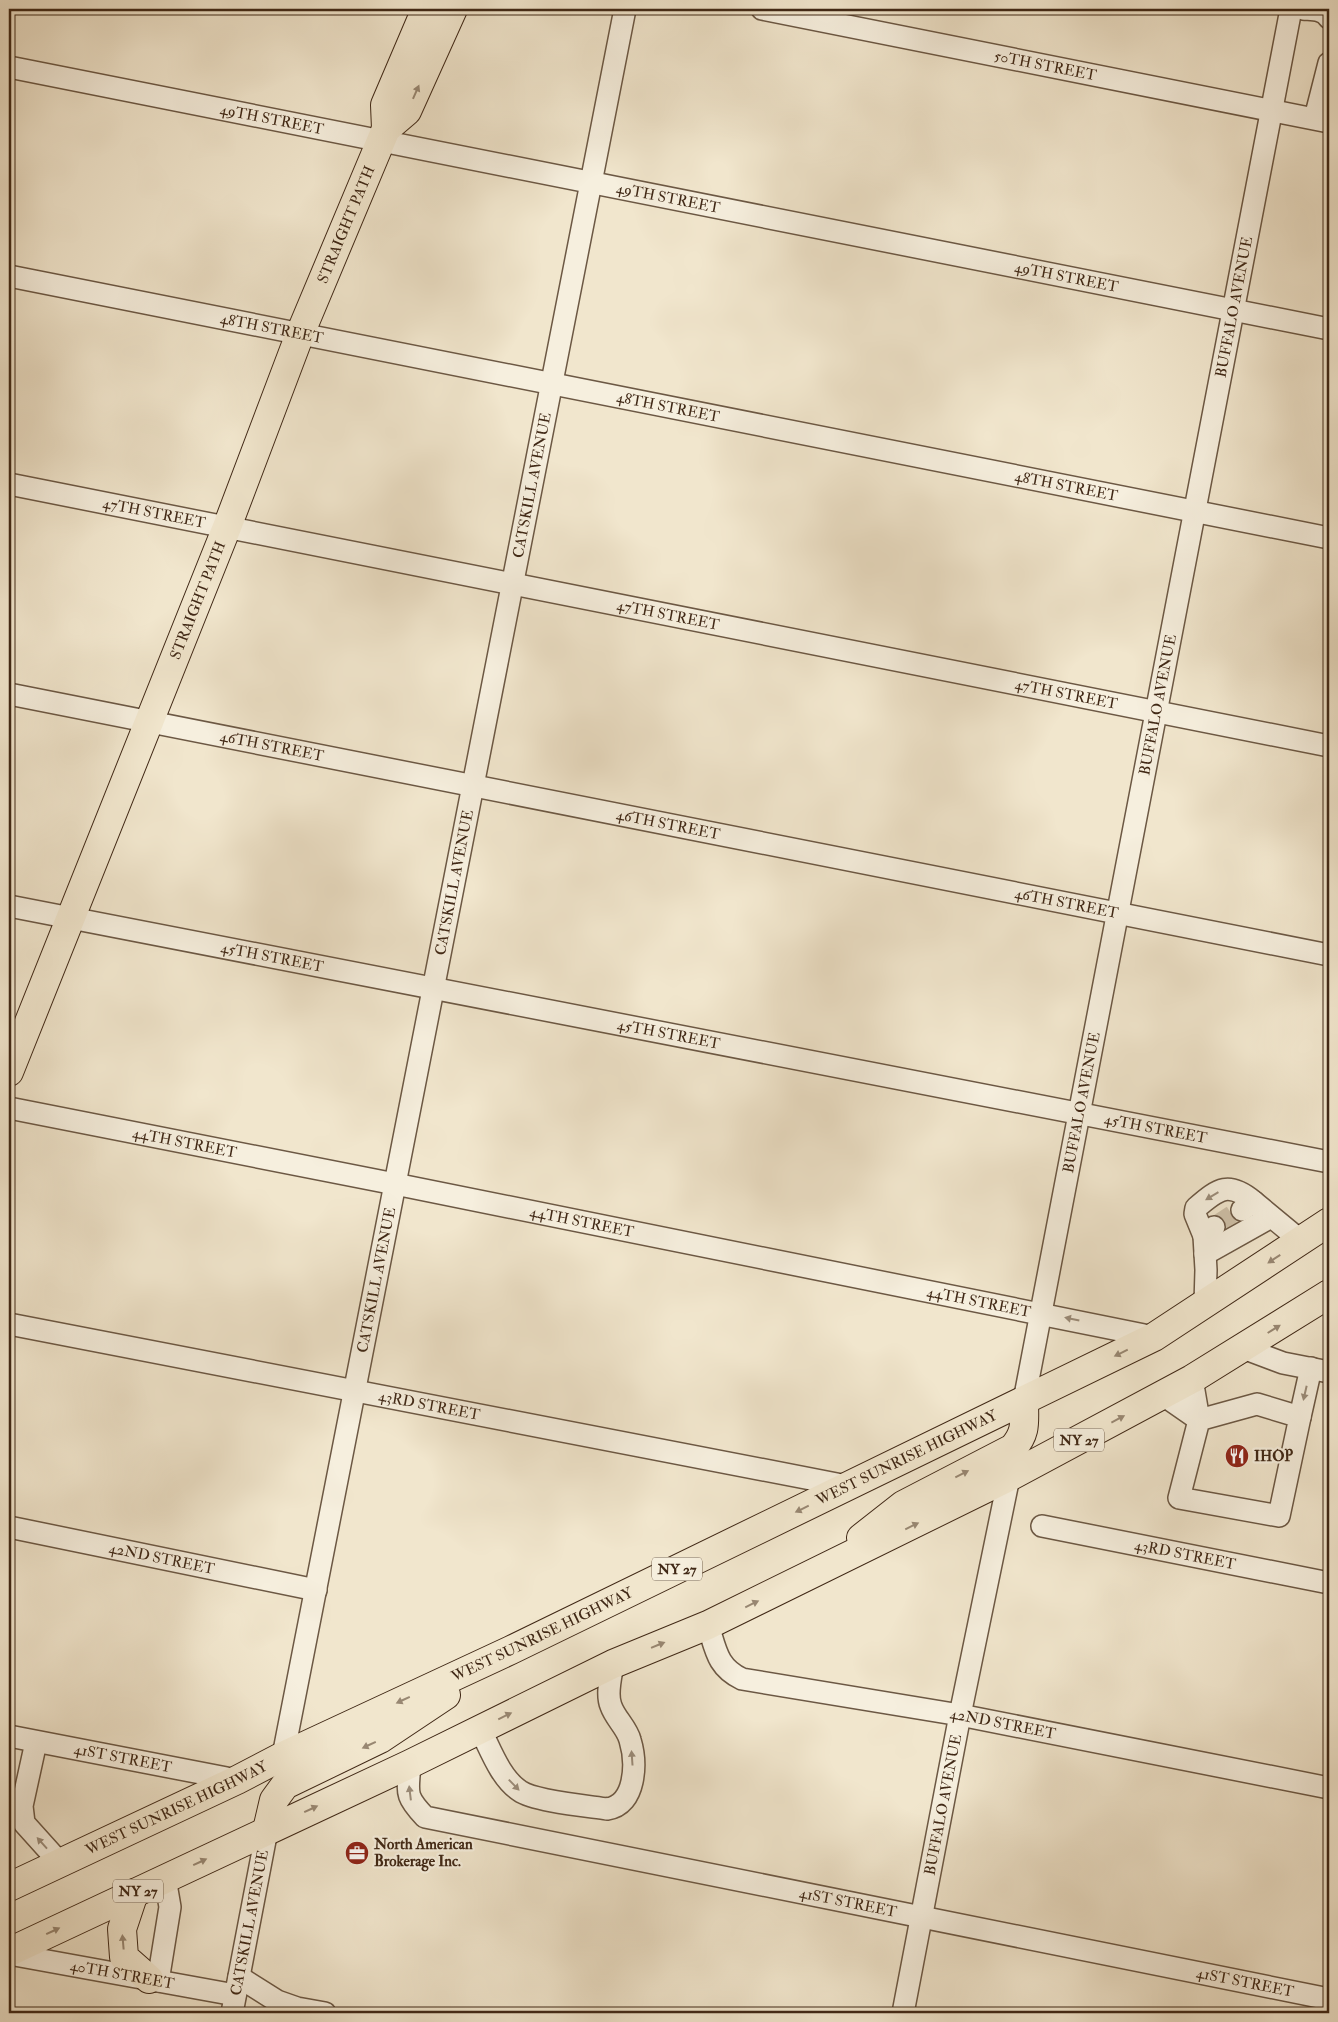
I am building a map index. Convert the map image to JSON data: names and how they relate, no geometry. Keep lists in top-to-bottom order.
{
  "streets": {
    "main road": ["STRAIGHT PATH", "NY 27", "WEST SUNRISE HIGHWAY"],
    "street": [
      "50TH STREET",
      "49TH STREET",
      "BUFFALO AVENUE",
      "48TH STREET",
      "CATSKILL AVENUE",
      "47TH STREET",
      "46TH STREET",
      "45TH STREET",
      "44TH STREET",
      "43RD STREET",
      "42ND STREET",
      "41ST STREET",
      "40TH STREET"
    ]
  },
  "crossings": [
    ["50TH STREET", "BUFFALO AVENUE"],
    ["49TH STREET", "STRAIGHT PATH"],
    ["49TH STREET", "BUFFALO AVENUE"],
    ["49TH STREET", "CATSKILL AVENUE"],
    ["STRAIGHT PATH", "48TH STREET"],
    ["STRAIGHT PATH", "47TH STREET"],
    ["STRAIGHT PATH", "46TH STREET"],
    ["STRAIGHT PATH", "45TH STREET"],
    ["BUFFALO AVENUE", "48TH STREET"],
    ["BUFFALO AVENUE", "47TH STREET"],
    ["BUFFALO AVENUE", "46TH STREET"],
    ["BUFFALO AVENUE", "45TH STREET"],
    ["BUFFALO AVENUE", "44TH STREET"],
    ["BUFFALO AVENUE", "NY 27"],
    ["BUFFALO AVENUE", "WEST SUNRISE HIGHWAY"],
    ["BUFFALO AVENUE", "42ND STREET"],
    ["BUFFALO AVENUE", "41ST STREET"],
    ["48TH STREET", "CATSKILL AVENUE"],
    ["CATSKILL AVENUE", "47TH STREET"],
    ["CATSKILL AVENUE", "46TH STREET"],
    ["CATSKILL AVENUE", "45TH STREET"],
    ["CATSKILL AVENUE", "44TH STREET"],
    ["CATSKILL AVENUE", "43RD STREET"],
    ["CATSKILL AVENUE", "NY 27"],
    ["CATSKILL AVENUE", "WEST SUNRISE HIGHWAY"],
    ["CATSKILL AVENUE", "42ND STREET"],
    ["CATSKILL AVENUE", "40TH STREET"],
    ["44TH STREET", "WEST SUNRISE HIGHWAY"],
    ["43RD STREET", "WEST SUNRISE HIGHWAY"],
    ["NY 27", "42ND STREET"],
    ["NY 27", "41ST STREET"],
    ["NY 27", "40TH STREET"],
    ["WEST SUNRISE HIGHWAY", "41ST STREET"]
  ],
  "one_way": ["41ST STREET"],
  "places": {
    "restaurant": ["IHOP"],
    "office": ["North American Brokerage Inc."]
  }
}
